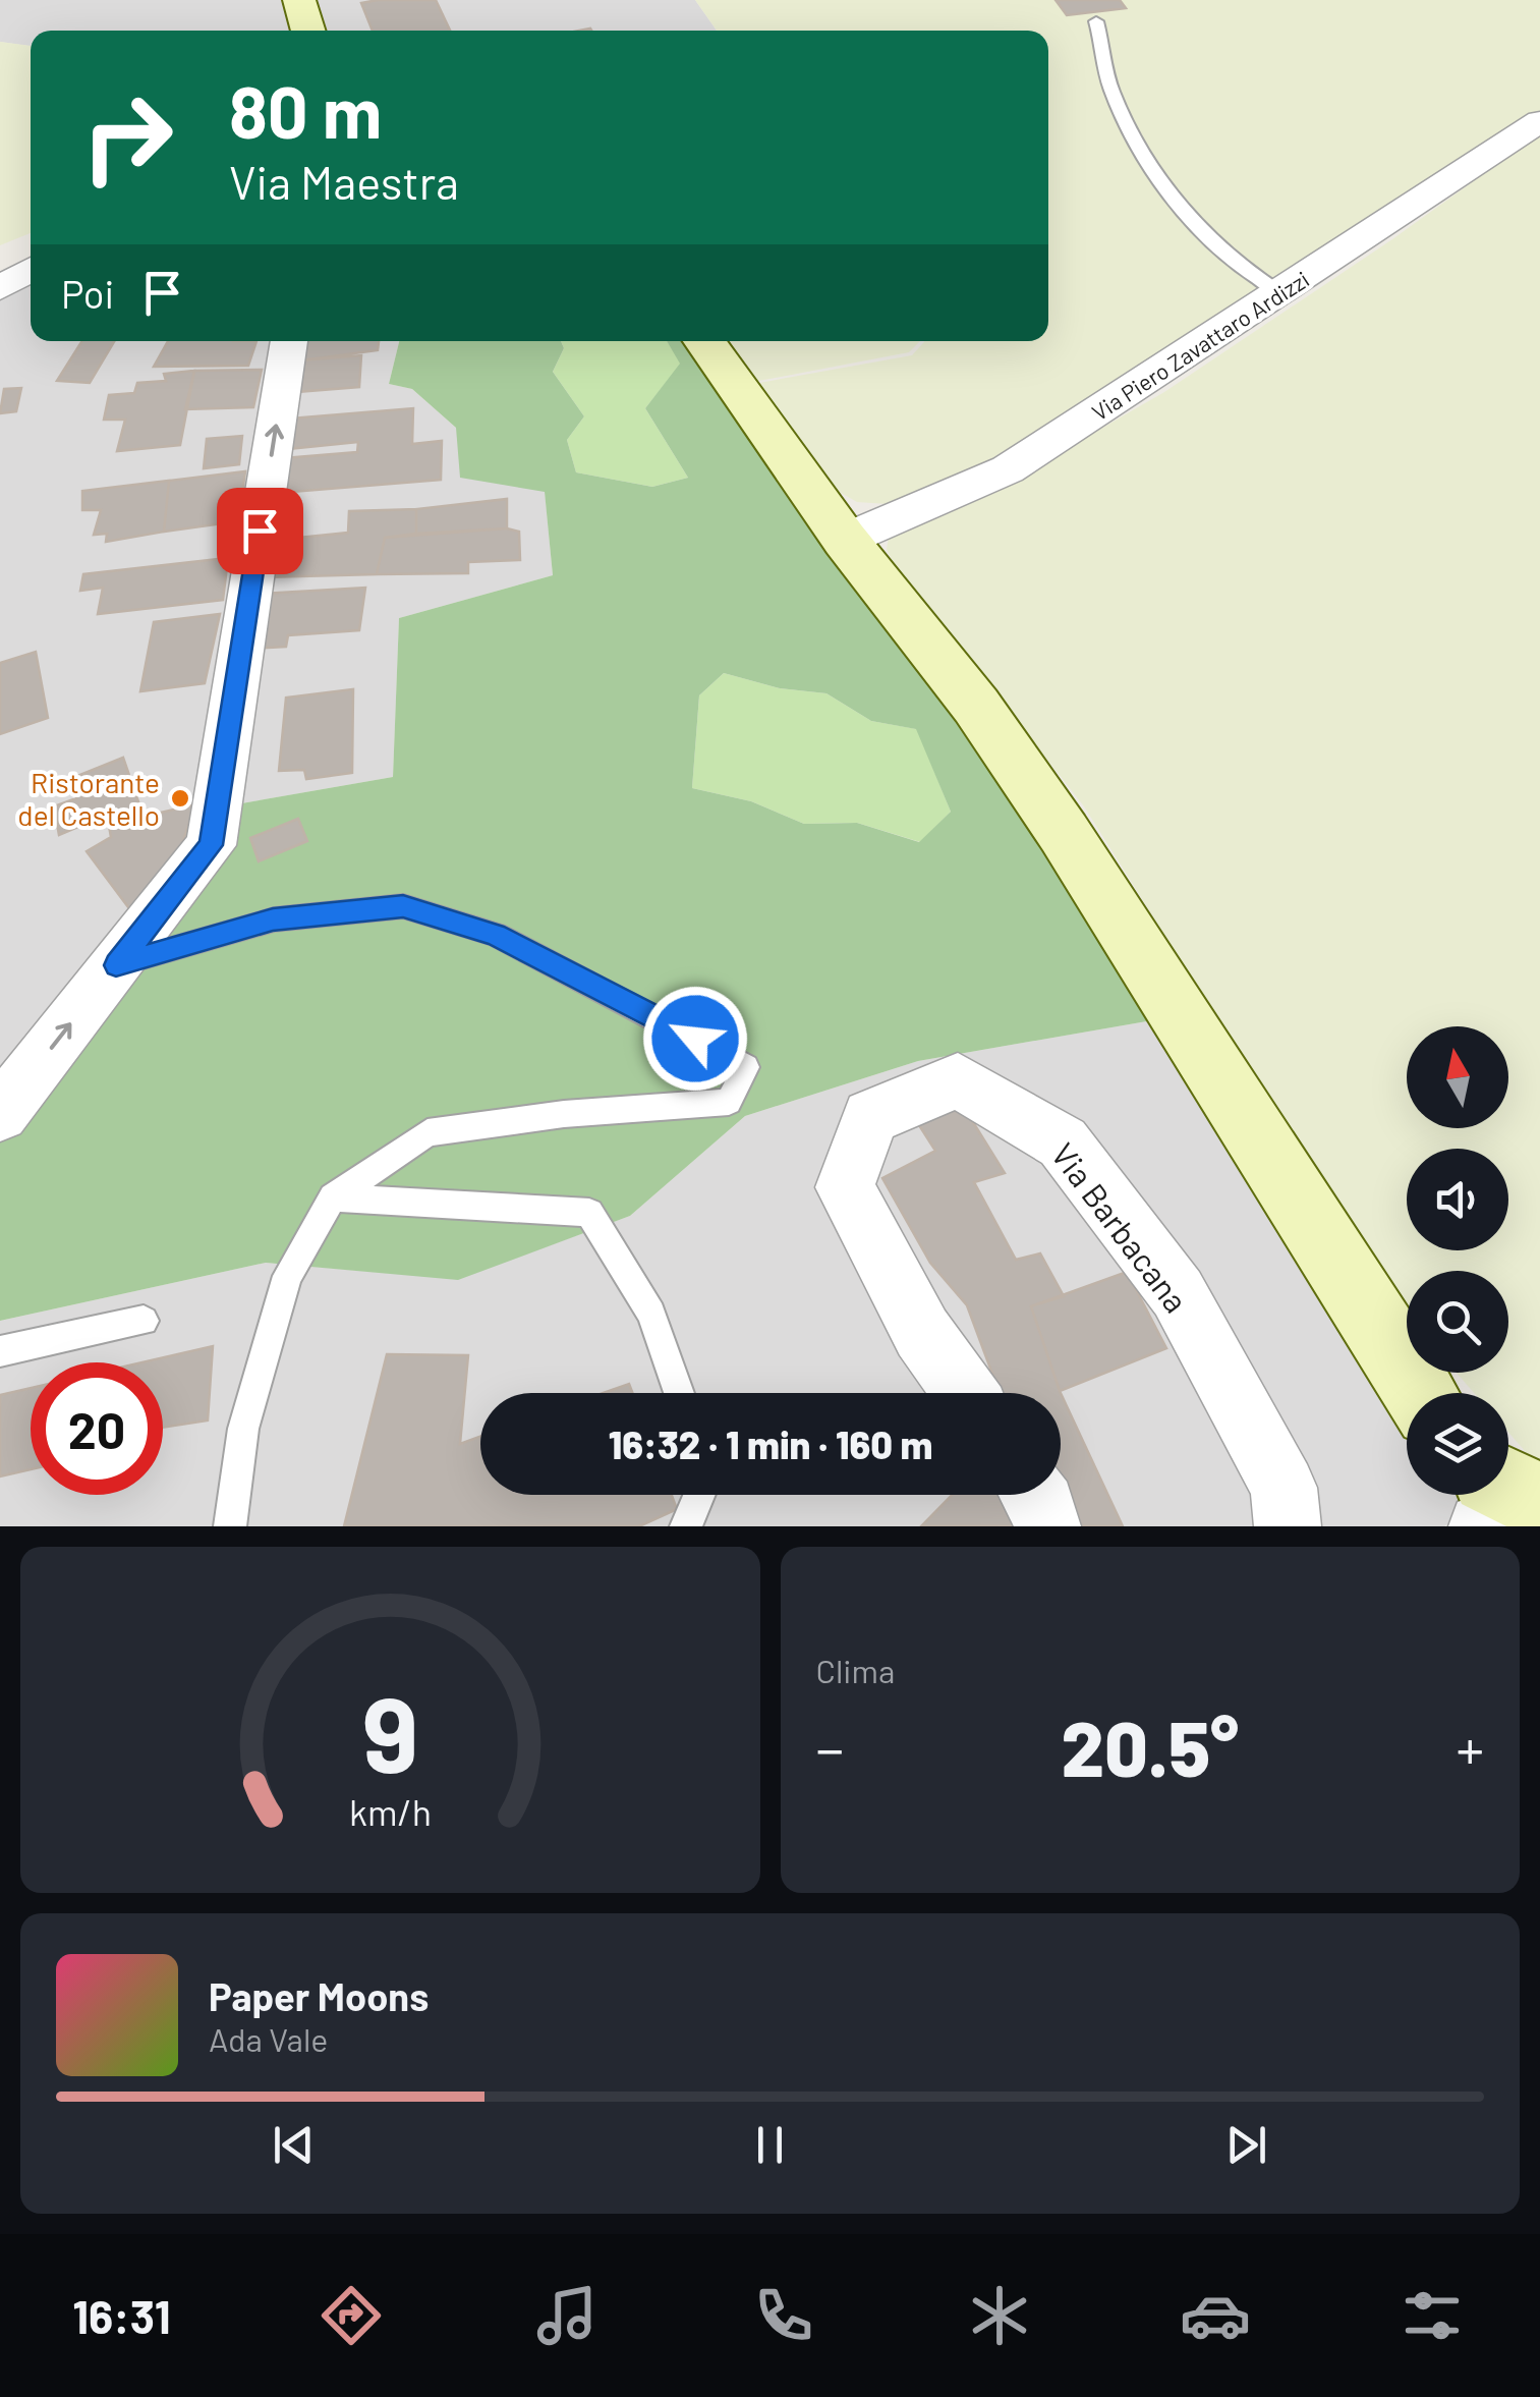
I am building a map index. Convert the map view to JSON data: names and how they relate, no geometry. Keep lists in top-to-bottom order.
{
  "streets": {
    "street": ["Via Piero Zavattaro Ardizzi", "Via Barbacana"]
  },
  "places": ["Ristorante del Castello"],
  "north": "top",
  "page": {
    "turn": ["80 m", "Via Maestra"],
    "then": "Poi",
    "limit": "20",
    "trip": "16:32 · 1 min · 160 m",
    "tile": "Clima",
    "heat": ["−", "20.5°", "+"],
    "song": ["Paper Moons", "Ada Vale"],
    "tabs": "16:31",
    "gauge": ["9", "km/h"]
  }
}
